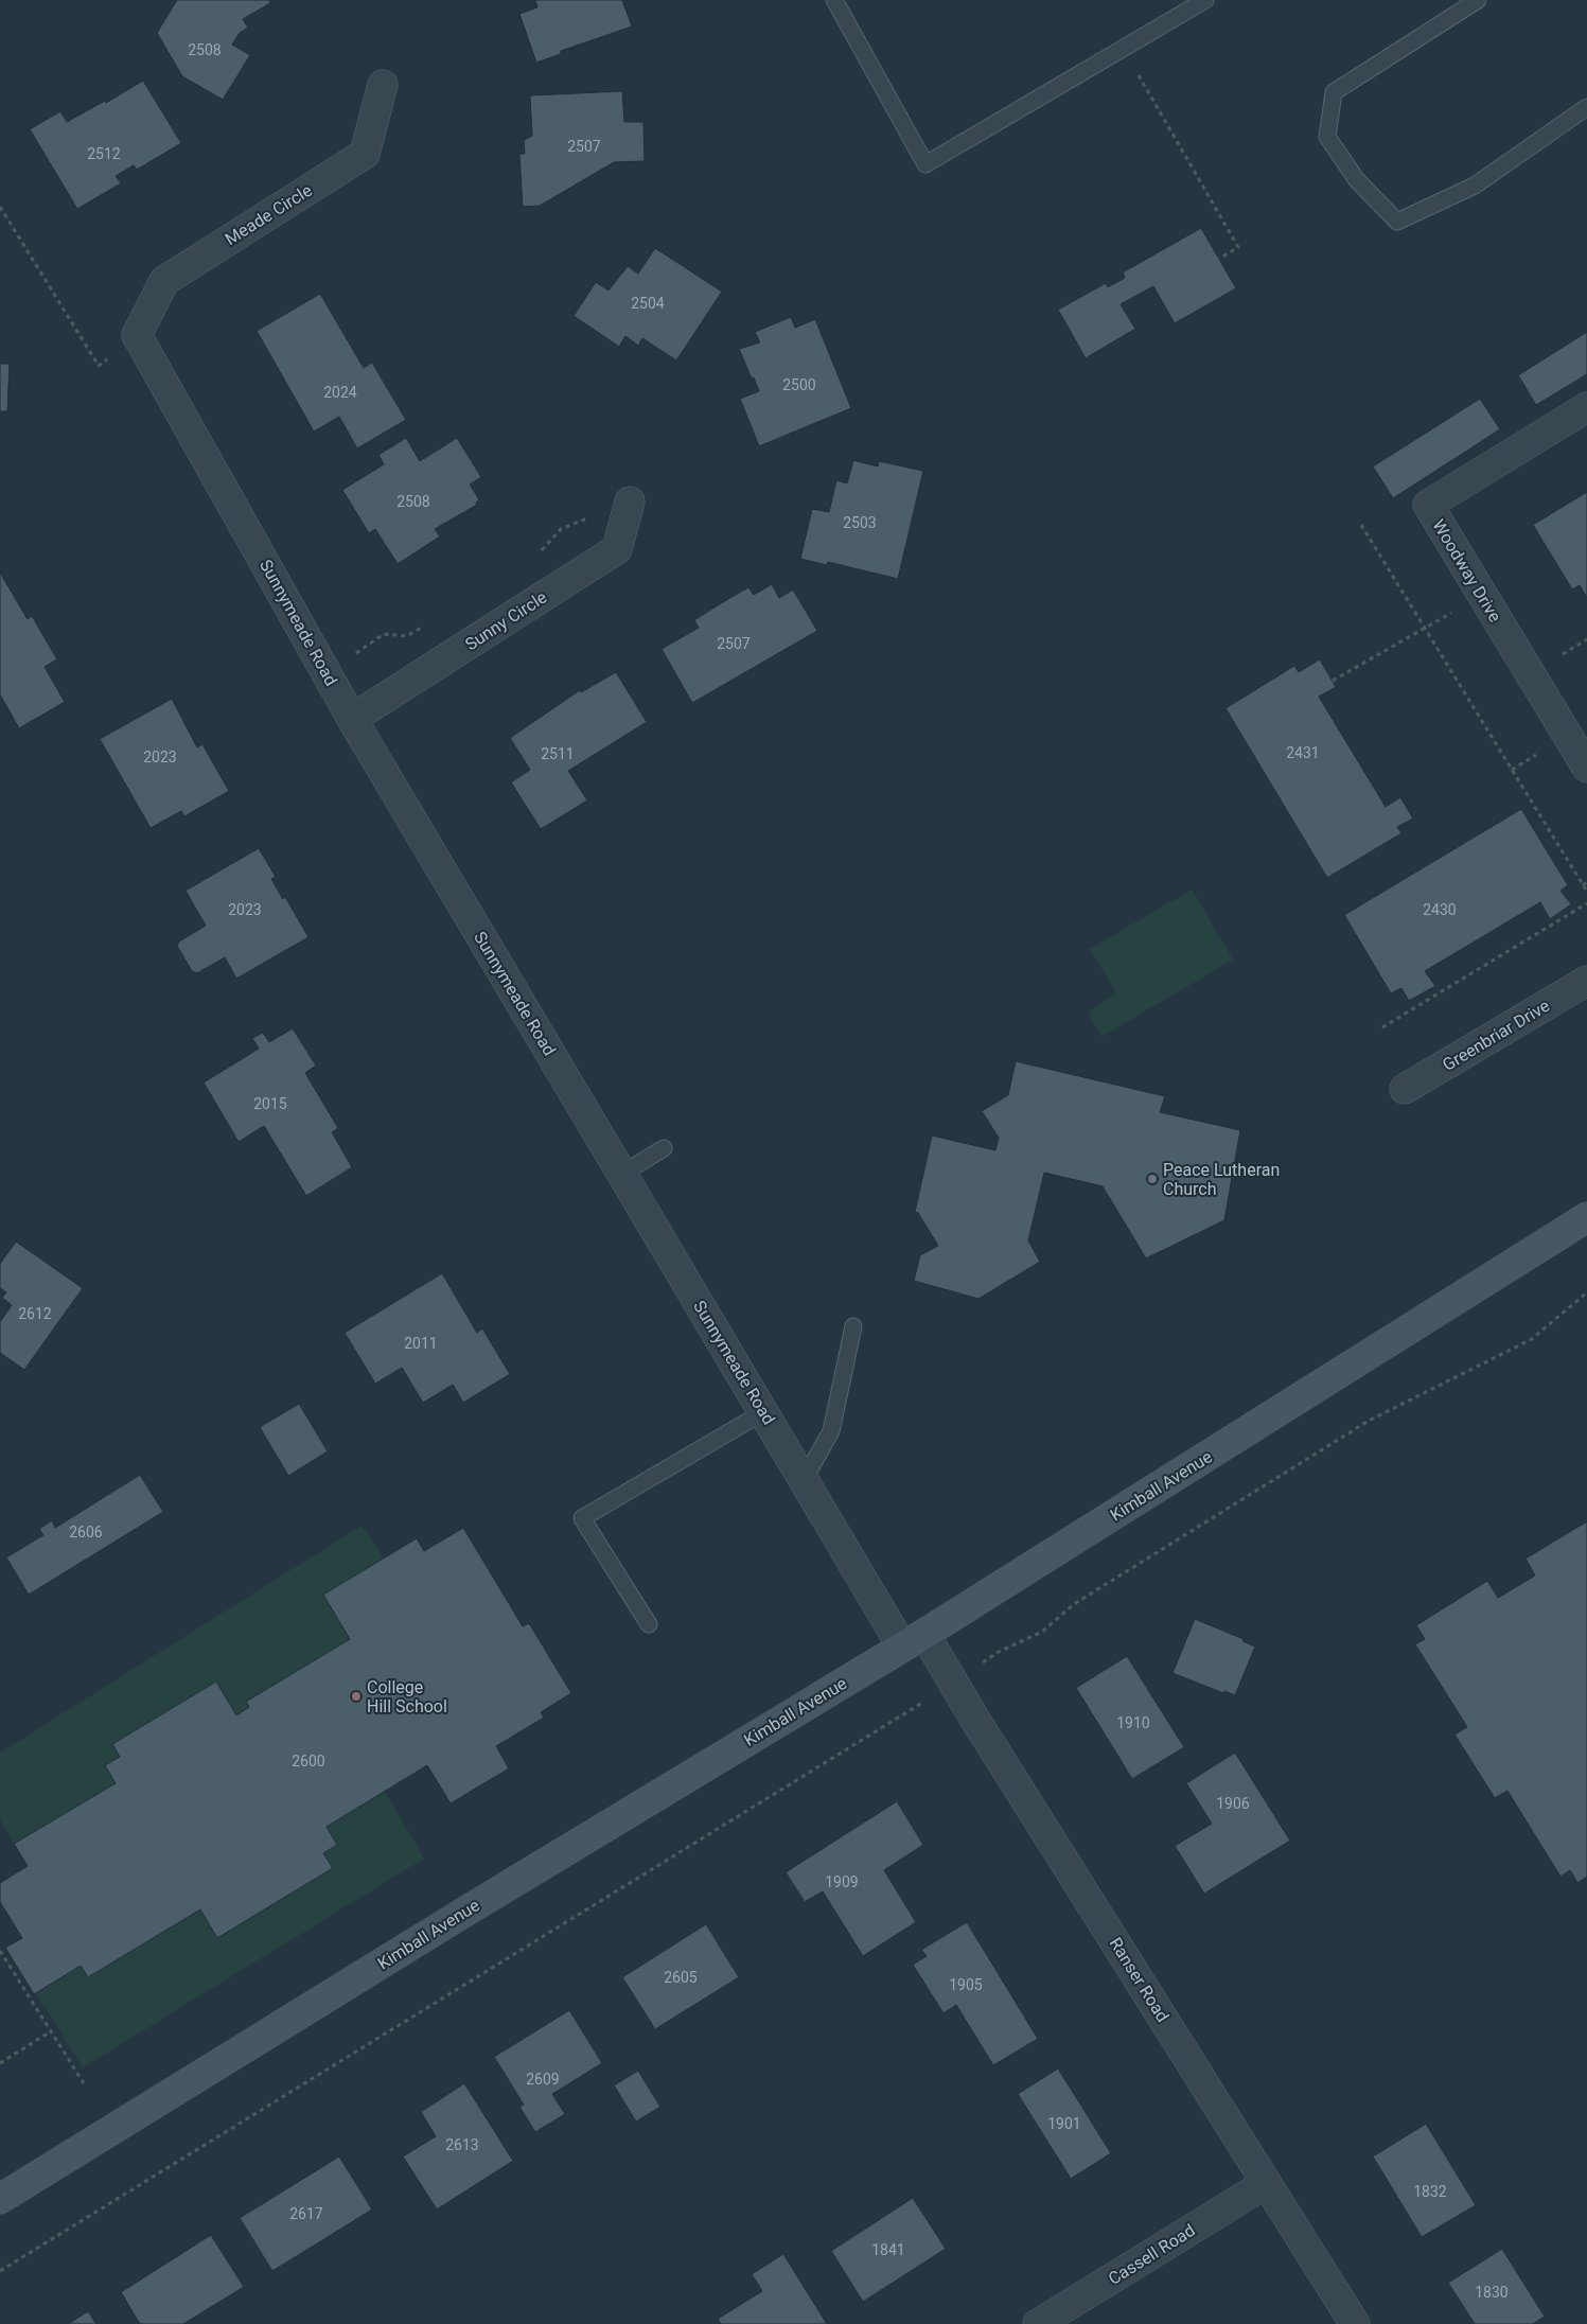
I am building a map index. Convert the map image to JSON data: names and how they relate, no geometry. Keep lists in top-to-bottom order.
{
  "streets": {
    "main road": ["Kimball Avenue"],
    "street": [
      "Meade Circle",
      "Woodway Drive",
      "Sunny Circle",
      "Sunnymeade Road",
      "Greenbriar Drive",
      "Ranser Road",
      "Cassell Road"
    ]
  },
  "crossings": [
    ["Meade Circle", "Sunnymeade Road"],
    ["Sunny Circle", "Sunnymeade Road"],
    ["Sunnymeade Road", "Kimball Avenue"],
    ["Sunnymeade Road", "Ranser Road"],
    ["Kimball Avenue", "Ranser Road"],
    ["Ranser Road", "Cassell Road"]
  ],
  "places": ["Peace Lutheran Church", "College Hill School"],
  "house_numbers": [
    "2508",
    "2507",
    "2512",
    "2504",
    "2500",
    "2024",
    "2508",
    "2503",
    "2507",
    "2431",
    "2511",
    "2023",
    "2023",
    "2430",
    "2015",
    "2612",
    "2011",
    "2606",
    "1910",
    "2600",
    "1906",
    "1909",
    "2605",
    "1905",
    "2609",
    "1901",
    "2613",
    "1832",
    "2617",
    "1841",
    "1830"
  ]
}
